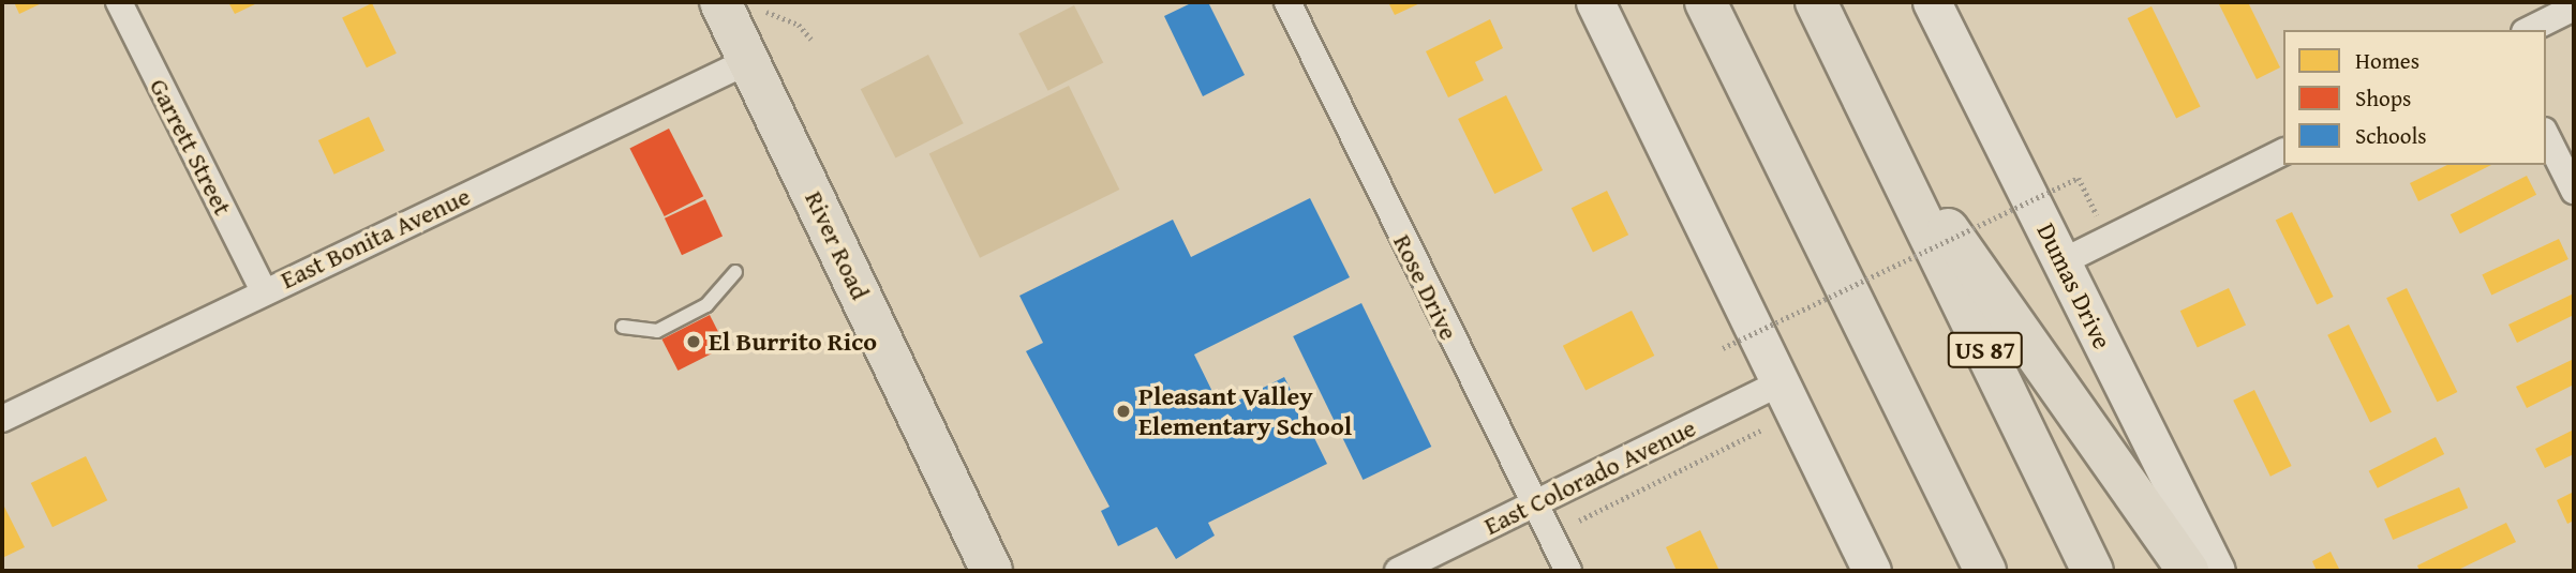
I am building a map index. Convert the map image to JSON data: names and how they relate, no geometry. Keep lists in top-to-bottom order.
{
  "streets": {
    "main road": ["River Road", "Dumas Drive", "US 87"],
    "street": [
      "Garrett Street",
      "East Bonita Avenue",
      "Rose Drive",
      "East Colorado Avenue"
    ]
  },
  "crossings": [
    ["Garrett Street", "East Bonita Avenue"],
    ["East Bonita Avenue", "River Road"],
    ["Rose Drive", "East Colorado Avenue"]
  ],
  "places": ["El Burrito Rico", "Pleasant Valley Elementary School"],
  "legend": ["Homes", "Shops", "Schools"]
}
